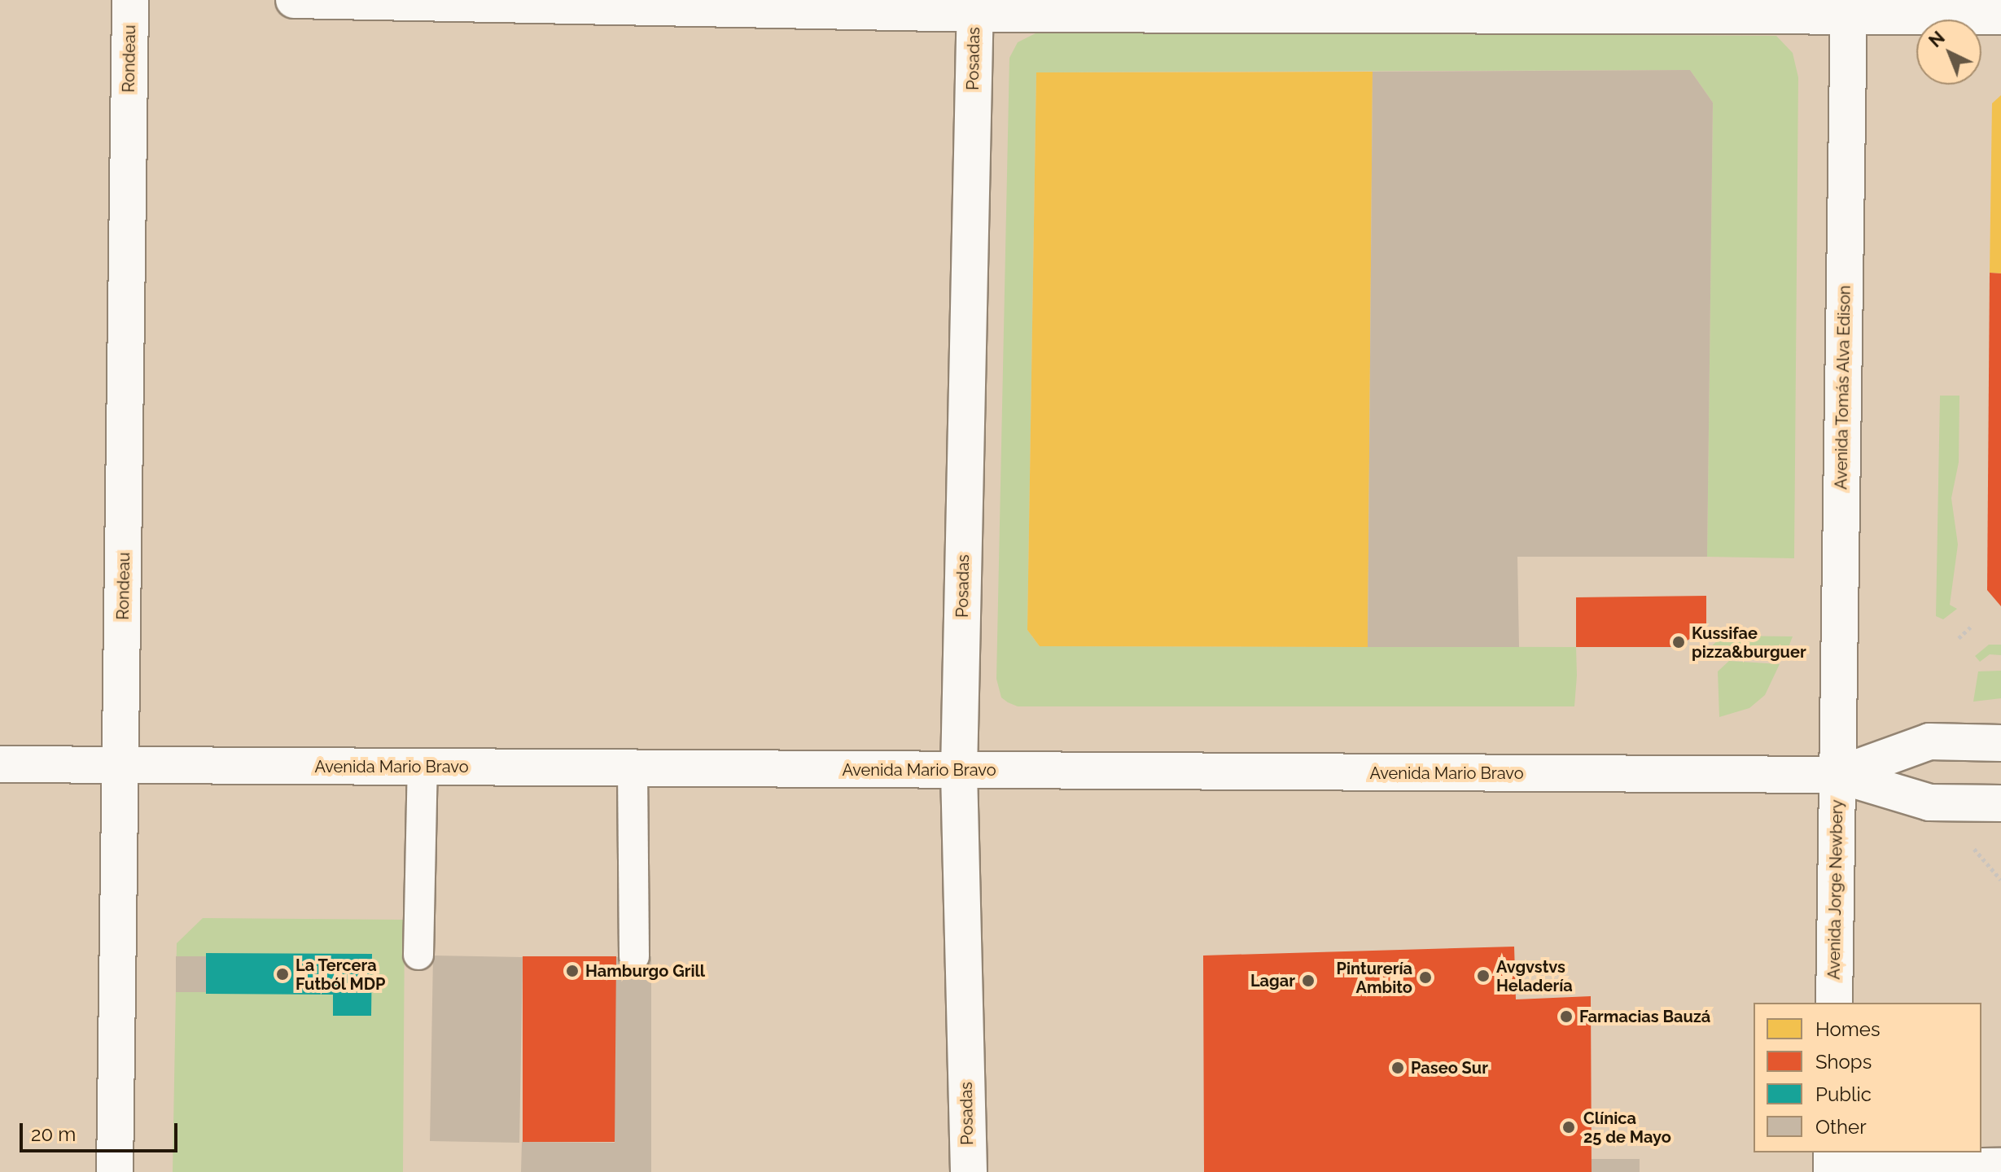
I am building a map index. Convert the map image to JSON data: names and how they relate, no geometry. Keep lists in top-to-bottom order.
{
  "streets": {
    "street": [
      "Rondeau",
      "Posadas",
      "Avenida Tomás Alva Edison",
      "Avenida Mario Bravo",
      "Avenida Jorge Newbery"
    ]
  },
  "crossings": [
    ["Rondeau", "Avenida Mario Bravo"],
    ["Posadas", "Avenida Mario Bravo"],
    ["Avenida Tomás Alva Edison", "Avenida Mario Bravo"],
    ["Avenida Tomás Alva Edison", "Avenida Jorge Newbery"],
    ["Avenida Mario Bravo", "Avenida Jorge Newbery"]
  ],
  "places": [
    "Kussifae pizza&burguer",
    "Hamburgo Grill",
    "La Tercera Futból MDP",
    "Avgvstvs Heladería",
    "Pinturería Ambito",
    "Lagar",
    "Farmacias Bauzá",
    "Paseo Sur",
    "Clínica 25 de Mayo"
  ],
  "legend": [
    "Homes",
    "Shops",
    "Public",
    "Other"
  ],
  "scale_bar": "20 m",
  "north": "top left"
}
